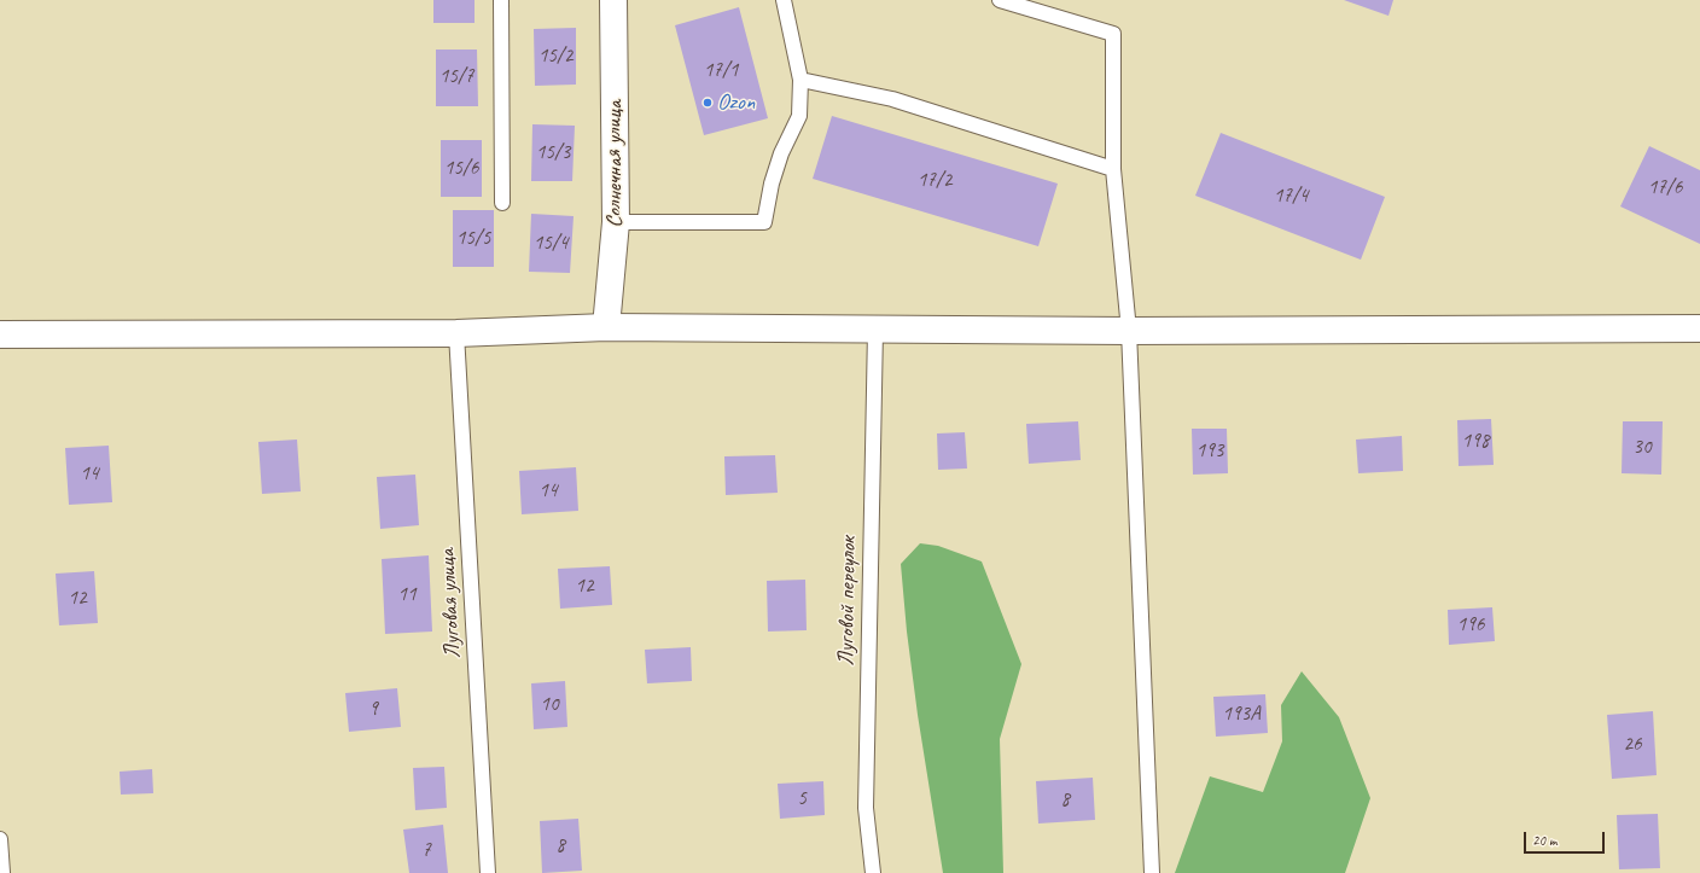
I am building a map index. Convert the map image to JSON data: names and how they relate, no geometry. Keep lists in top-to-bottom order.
{
  "streets": {
    "street": ["Солнечная улица"],
    "lane": ["Луговой переулок", "Луговая улица"]
  },
  "places": ["Ozon"],
  "house_numbers": [
    "15/2",
    "17/1",
    "15/7",
    "15/3",
    "15/6",
    "17/2",
    "17/6",
    "17/4",
    "15/5",
    "15/4",
    "198",
    "30",
    "193",
    "14",
    "14",
    "12",
    "11",
    "12",
    "196",
    "10",
    "9",
    "193А",
    "26",
    "5",
    "8",
    "8",
    "7"
  ],
  "scale_bar": "20 m"
}
